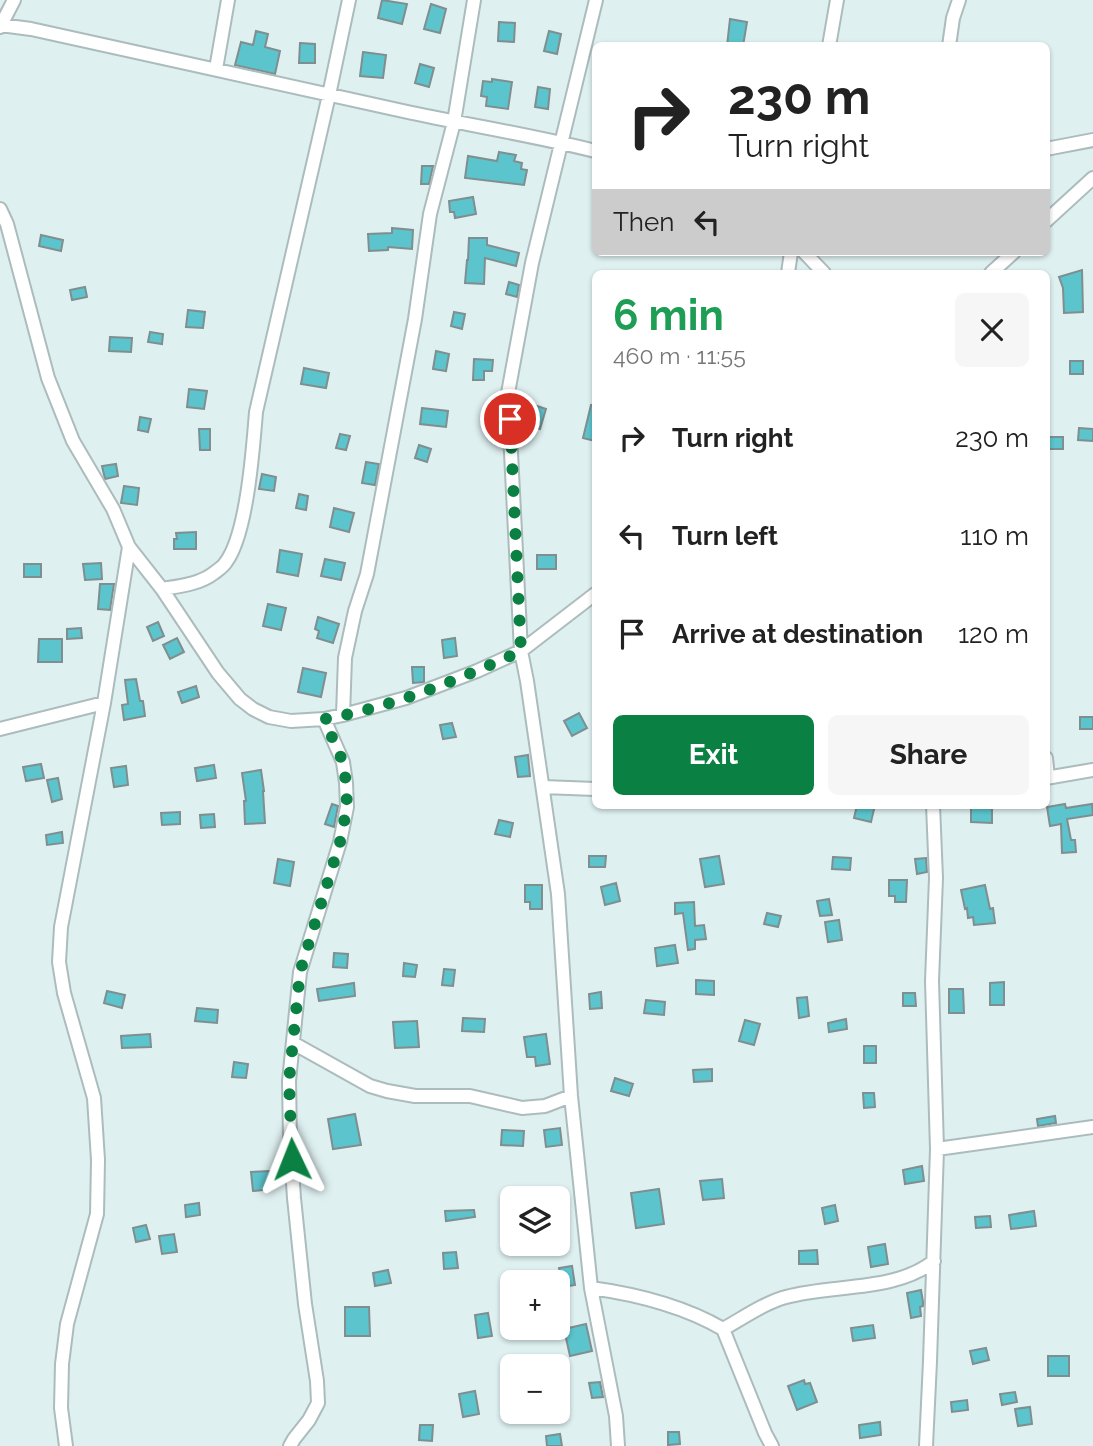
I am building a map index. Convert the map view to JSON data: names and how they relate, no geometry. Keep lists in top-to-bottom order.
{
  "page": {
    "turn": ["230 m", "Turn right"],
    "then": "Then",
    "heading": ["6 min", "460 m · 11:55"],
    "list": [
      {
        "name": "Turn right",
        "value": "230 m"
      },
      {
        "name": "Turn left",
        "value": "110 m"
      },
      {
        "name": "Arrive at destination",
        "value": "120 m"
      }
    ],
    "buttons": ["Exit", "Share"],
    "map_buttons": ["+", "−"]
  }
}
